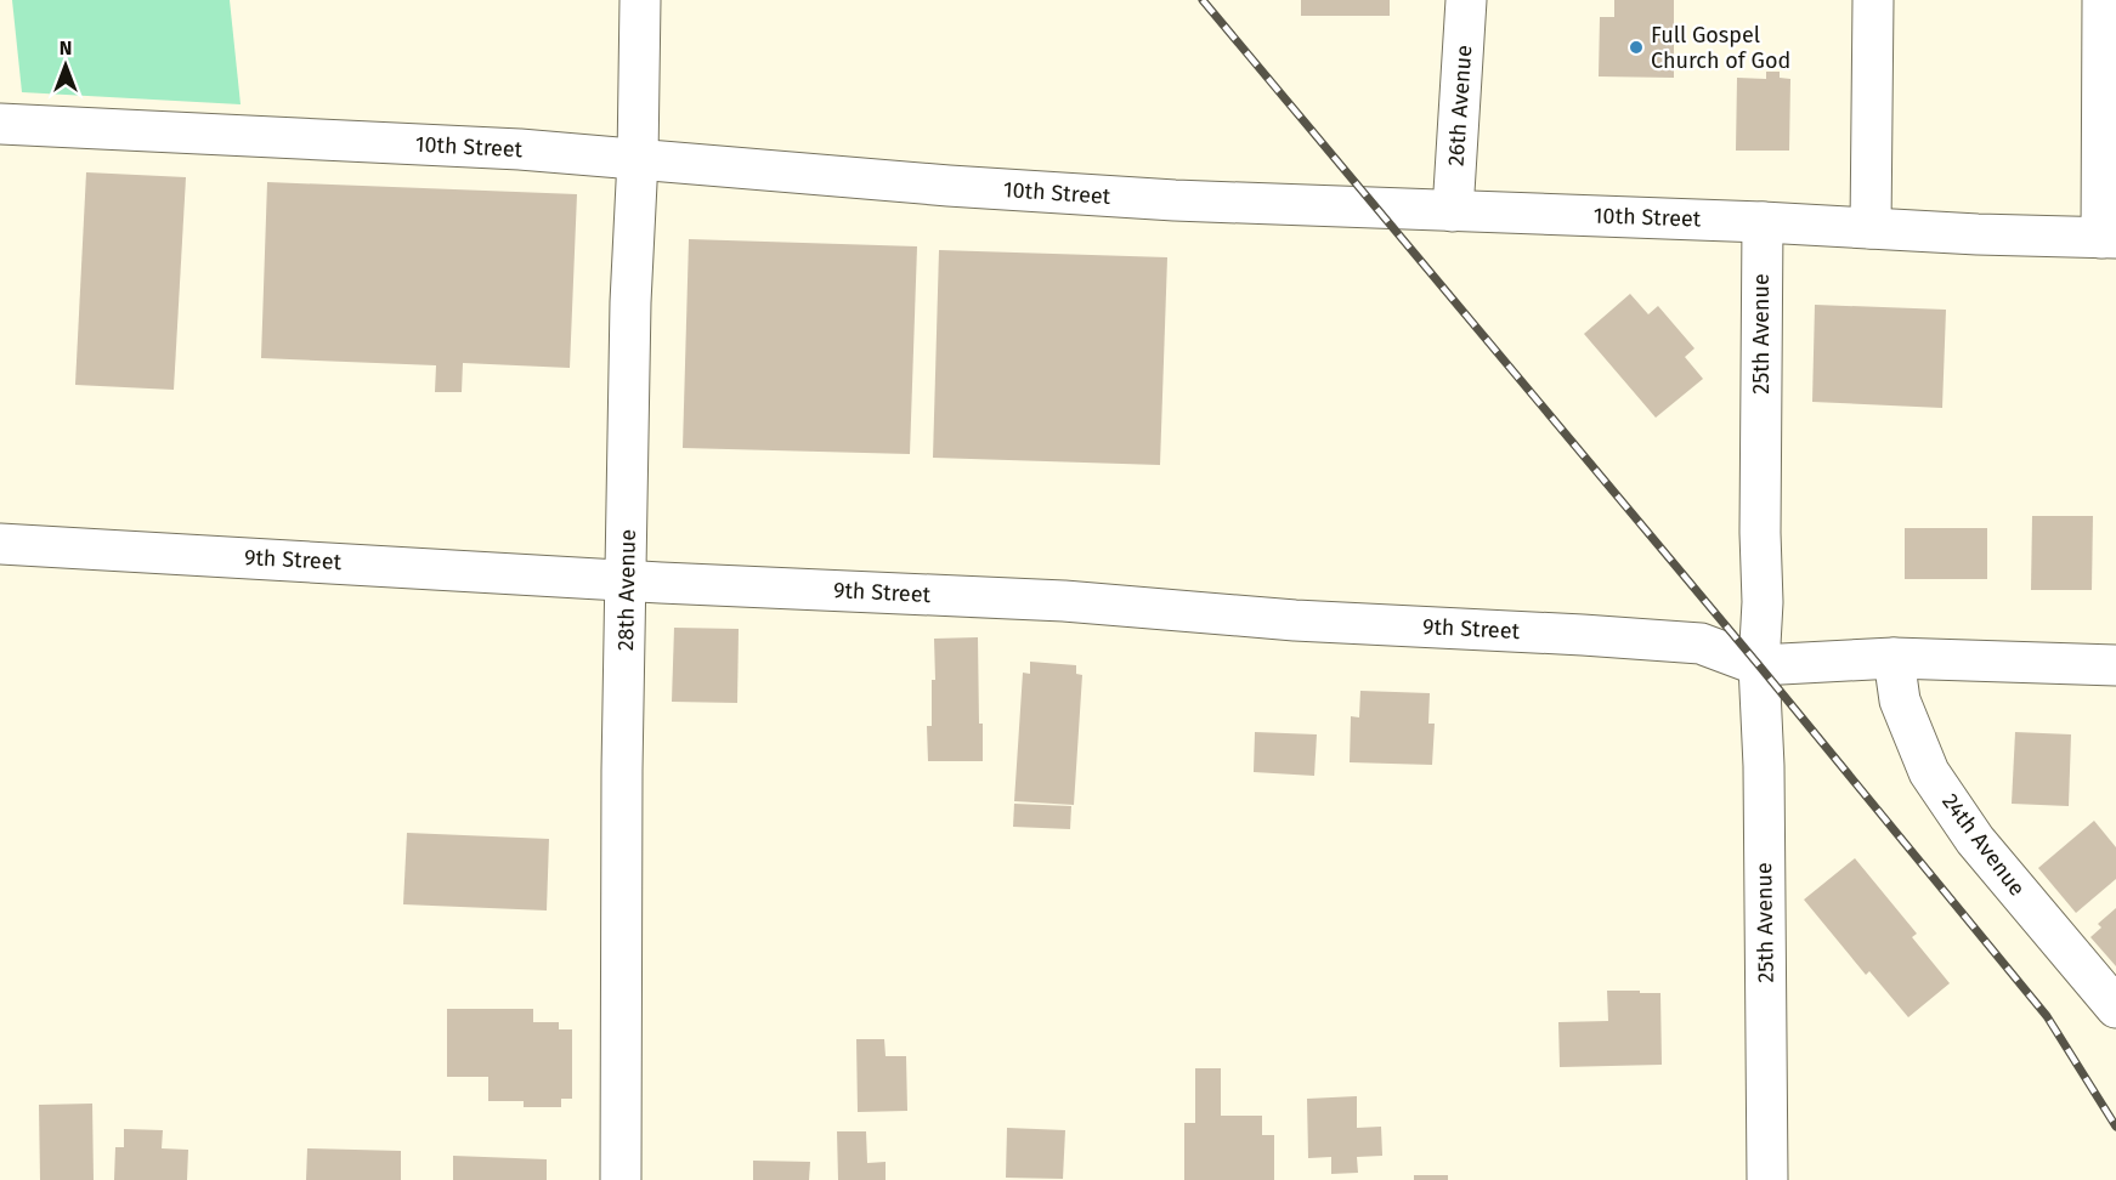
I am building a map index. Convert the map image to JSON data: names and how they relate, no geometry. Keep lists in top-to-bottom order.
{
  "streets": {
    "street": [
      "26th Avenue",
      "10th Street",
      "25th Avenue",
      "9th Street",
      "28th Avenue",
      "24th Avenue"
    ]
  },
  "crossings": [
    ["26th Avenue", "10th Street"],
    ["10th Street", "25th Avenue"],
    ["10th Street", "28th Avenue"],
    ["25th Avenue", "9th Street"],
    ["9th Street", "28th Avenue"]
  ],
  "places": ["Full Gospel Church of God"],
  "north": "top"
}
